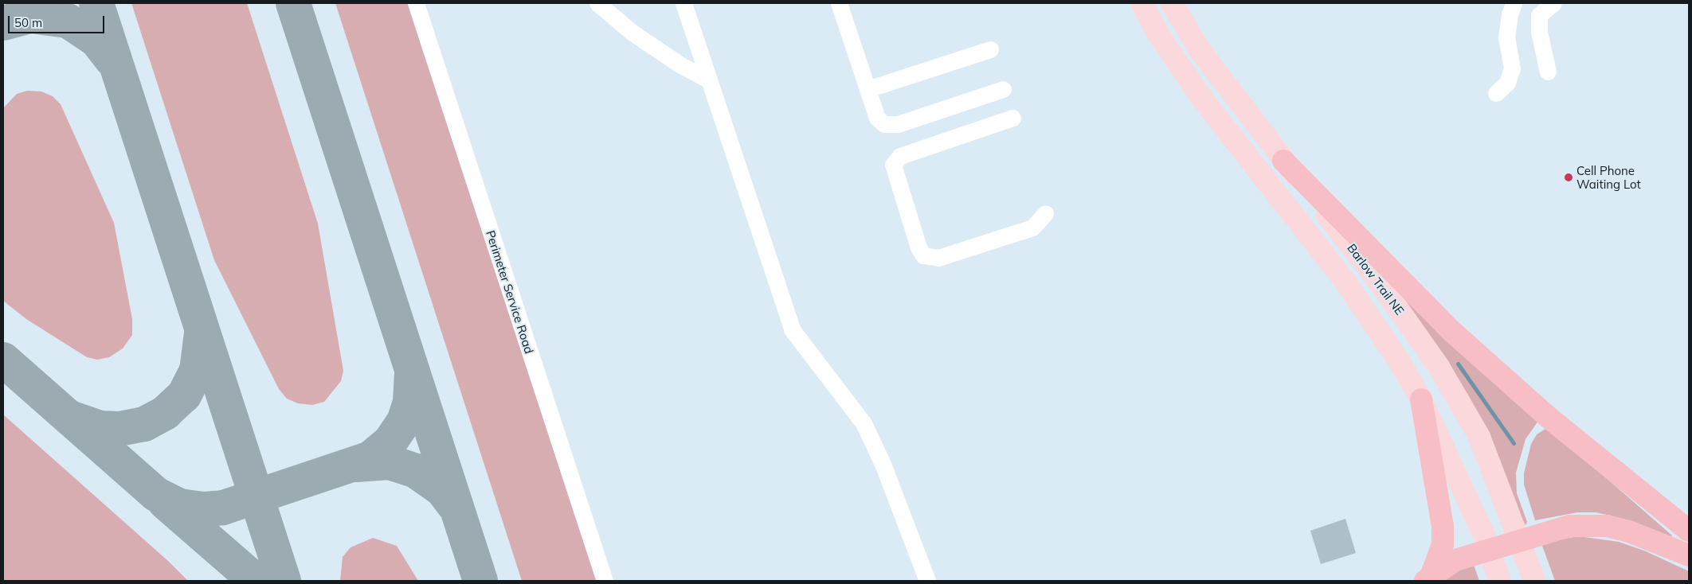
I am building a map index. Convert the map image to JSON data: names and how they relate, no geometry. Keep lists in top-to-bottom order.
{
  "streets": {
    "main road": ["Barlow Trail NE"],
    "street": ["Perimeter Service Road"]
  },
  "places": ["Cell Phone Waiting Lot"],
  "scale_bar": "50 m"
}
